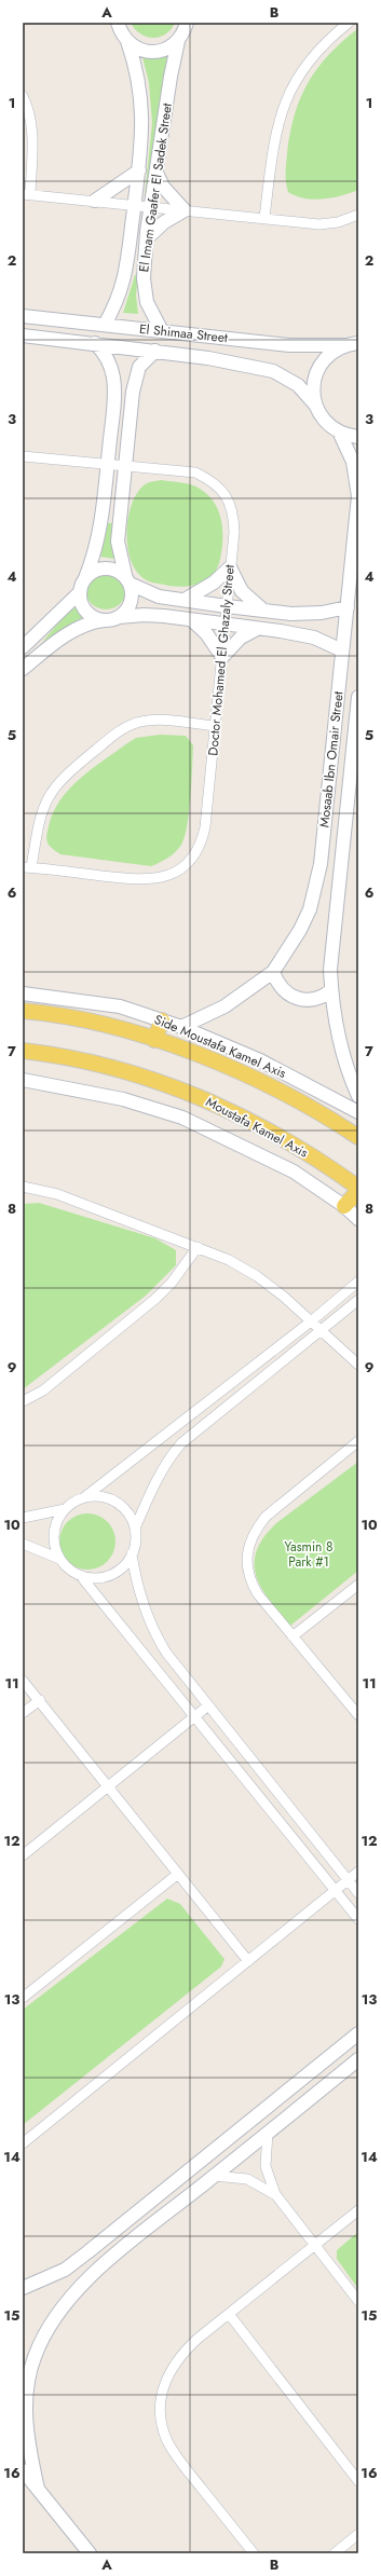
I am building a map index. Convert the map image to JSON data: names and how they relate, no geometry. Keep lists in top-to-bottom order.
{
  "streets": {
    "main road": ["Moustafa Kamel Axis"],
    "street": [
      "El Imam Gaafer El Sadek Street",
      "El Shimaa Street",
      "Doctor Mohamed El Ghazaly Street",
      "Mosaab Ibn Omair Street",
      "Side Moustafa Kamel Axis"
    ]
  },
  "crossings": [
    ["El Imam Gaafer El Sadek Street", "El Shimaa Street"],
    ["El Shimaa Street", "Mosaab Ibn Omair Street"],
    ["Mosaab Ibn Omair Street", "Side Moustafa Kamel Axis"]
  ],
  "parks": ["Yasmin 8 Park #1"],
  "grid": {
    "columns": ["A", "B"],
    "rows": [
      "1",
      "2",
      "3",
      "4",
      "5",
      "6",
      "7",
      "8",
      "9",
      "10",
      "11",
      "12",
      "13",
      "14",
      "15",
      "16"
    ]
  }
}
